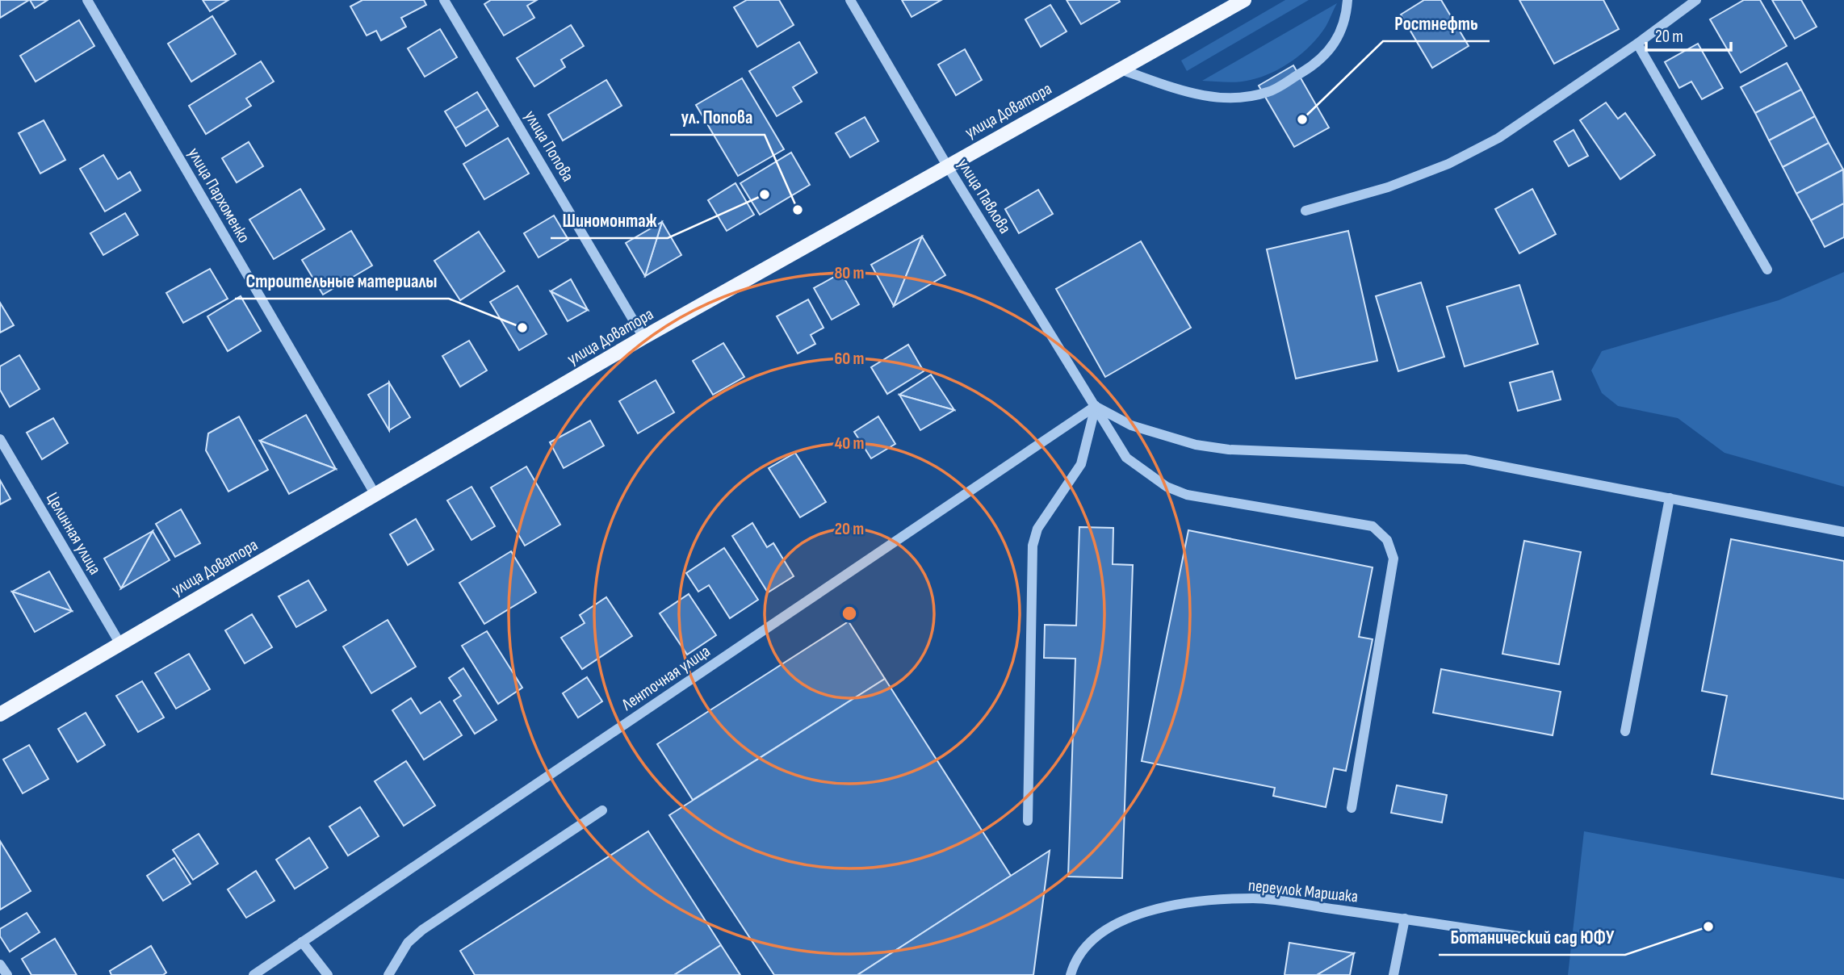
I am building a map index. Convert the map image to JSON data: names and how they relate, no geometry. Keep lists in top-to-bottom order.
{
  "streets": {
    "main road": ["улица Доватора"],
    "street": [
      "улица Попова",
      "улица Пархоменко",
      "улица Павлова",
      "Целинная улица",
      "Ленточная улица",
      "переулок Маршака"
    ]
  },
  "crossings": [
    ["улица Доватора", "улица Попова"],
    ["улица Доватора", "улица Пархоменко"],
    ["улица Доватора", "улица Павлова"],
    ["улица Доватора", "Целинная улица"],
    ["улица Павлова", "Ленточная улица"]
  ],
  "places": [
    "Ростнефть",
    "Шиномонтаж",
    "ул. Попова",
    "Строительные материалы",
    "Ботанический сад ЮФУ"
  ],
  "scale_bar": "20 m",
  "rings": [
    "80 m",
    "60 m",
    "40 m",
    "20 m"
  ]
}
